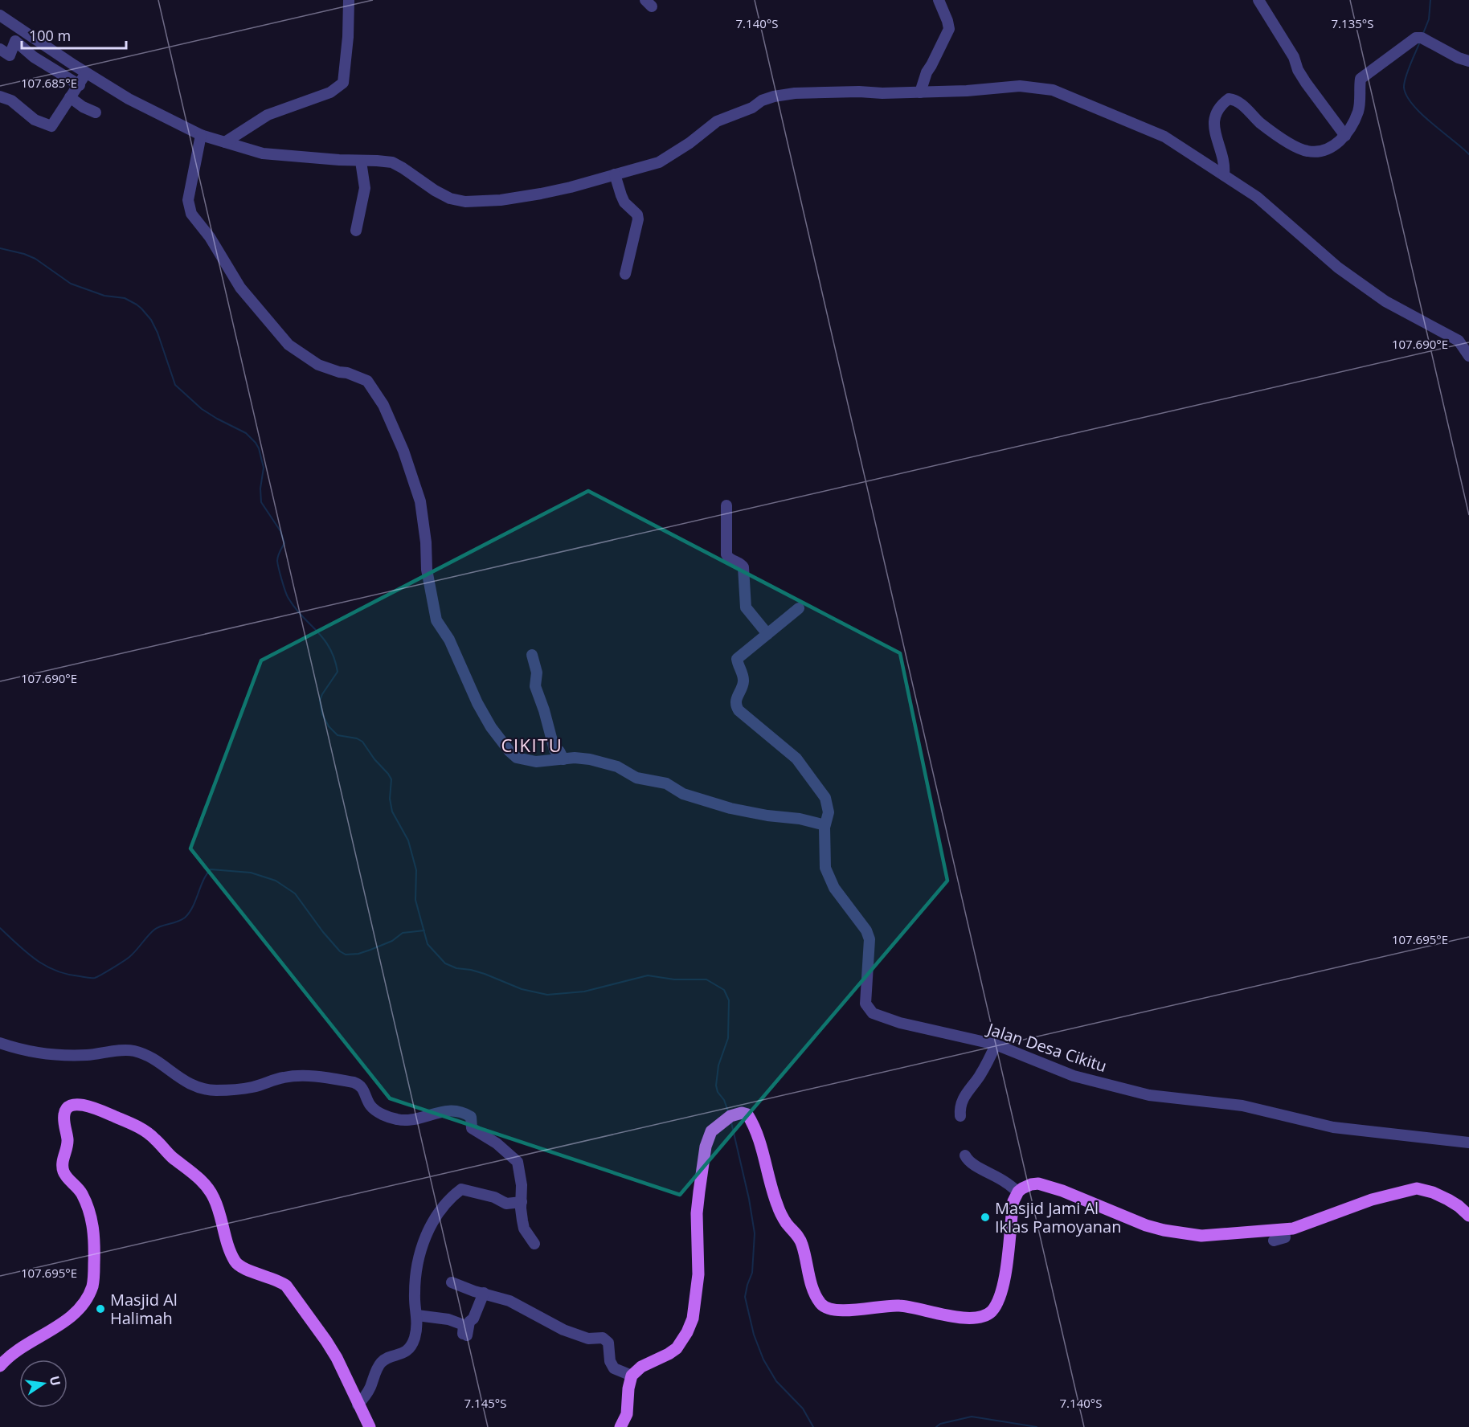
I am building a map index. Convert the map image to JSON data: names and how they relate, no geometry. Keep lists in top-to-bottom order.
{
  "streets": {
    "street": ["Jalan Desa Cikitu"]
  },
  "districts": ["CIKITU"],
  "places": ["Masjid Jami Al Iklas Pamoyanan", "Masjid Al Halimah"],
  "scale_bar": "100 m",
  "north": "right",
  "coordinates": [
    "7.140°S",
    "7.135°S",
    "107.685°E",
    "107.690°E",
    "107.695°E",
    "7.145°S"
  ]
}
